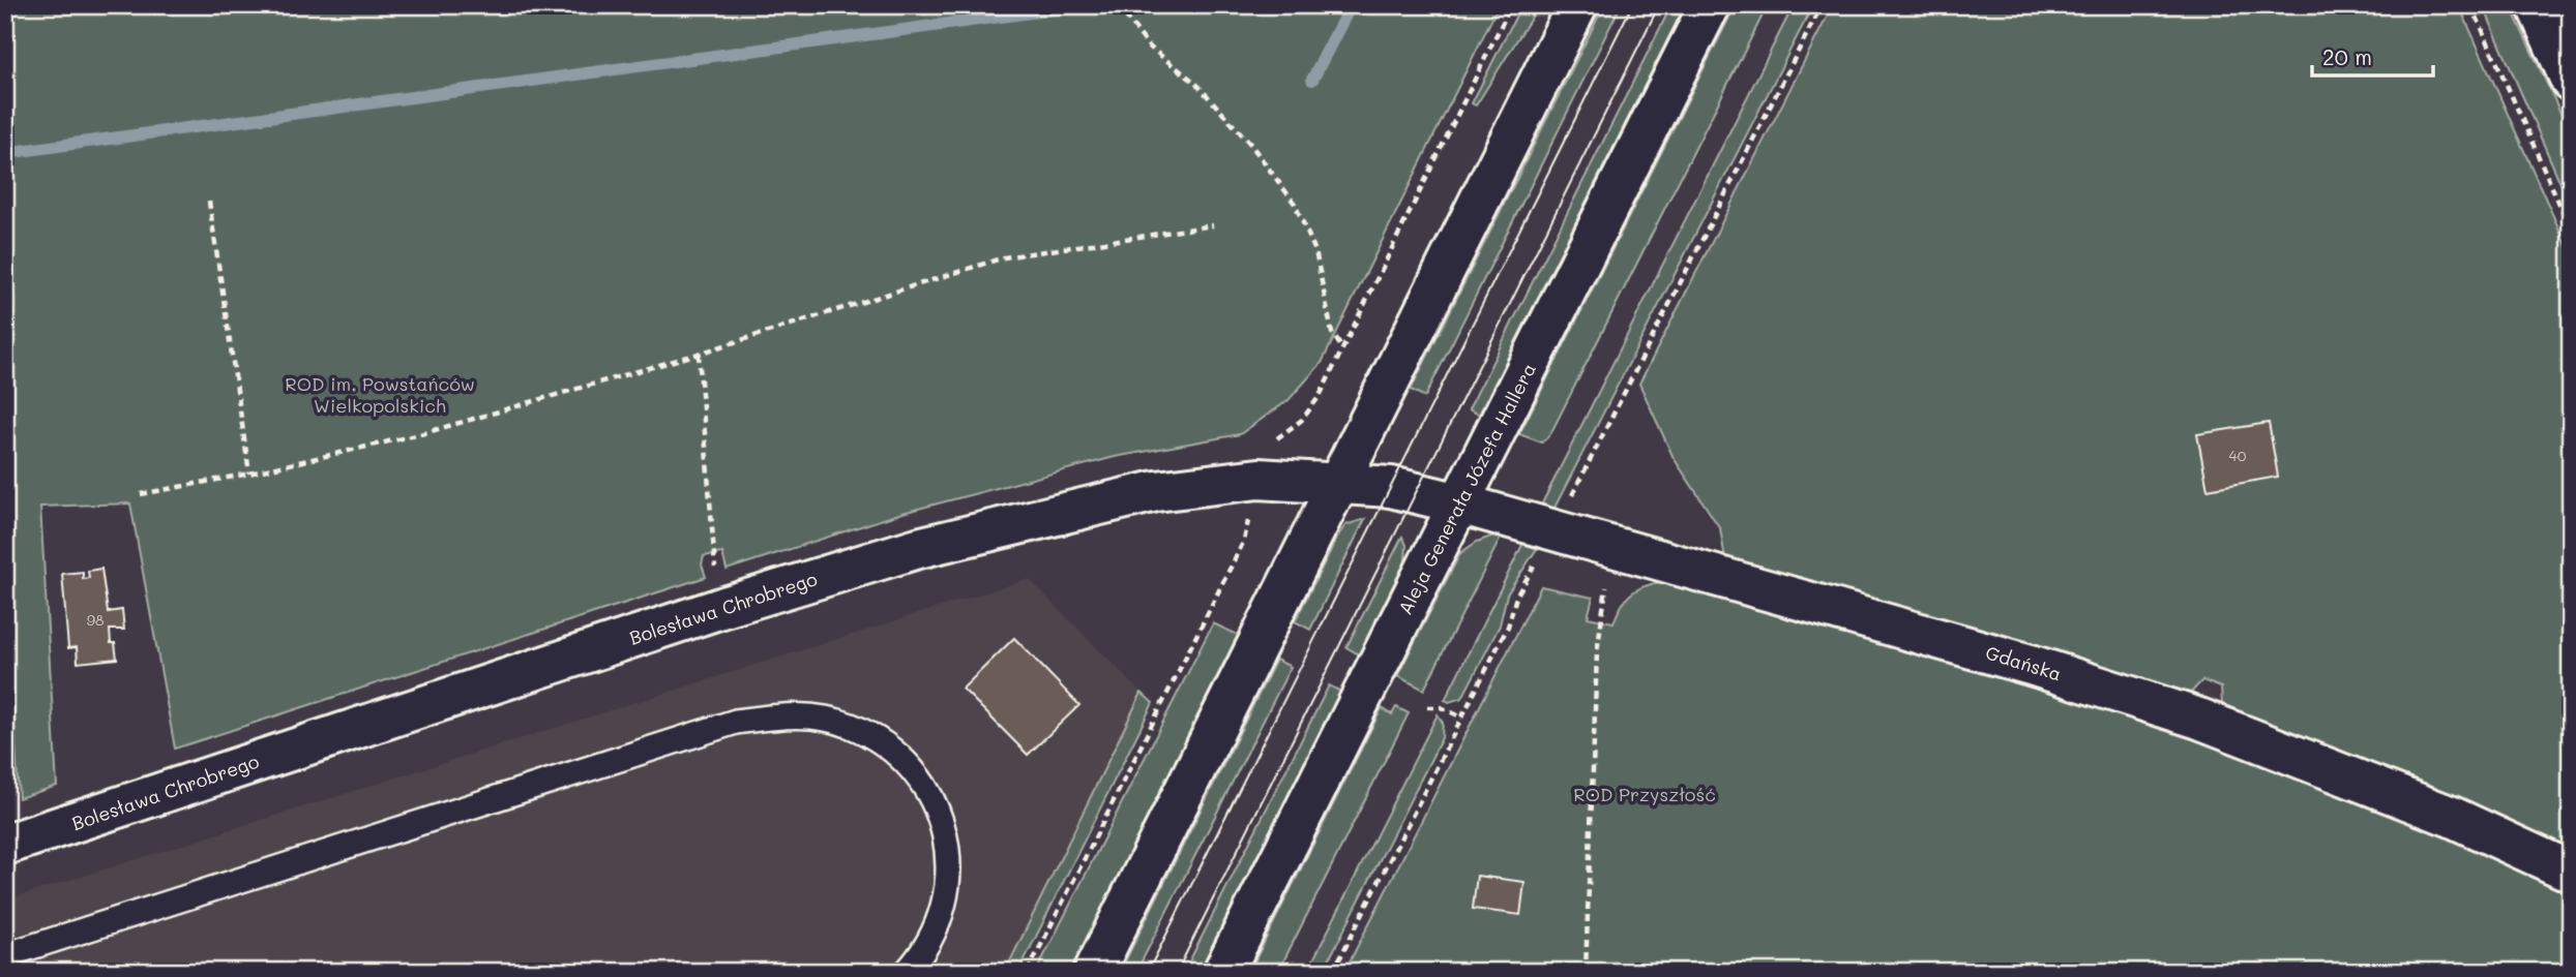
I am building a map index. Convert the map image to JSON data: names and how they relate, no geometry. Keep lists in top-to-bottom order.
{
  "streets": {
    "street": ["Aleja Generała Józefa Hallera", "Bolesława Chrobrego", "Gdańska"]
  },
  "crossings": [
    ["Aleja Generała Józefa Hallera", "Bolesława Chrobrego"],
    ["Aleja Generała Józefa Hallera", "Gdańska"],
    ["Bolesława Chrobrego", "Gdańska"]
  ],
  "parks": ["ROD im. Powstańców Wielkopolskich", "ROD Przyszłość"],
  "house_numbers": ["40", "98"],
  "scale_bar": "20 m"
}
